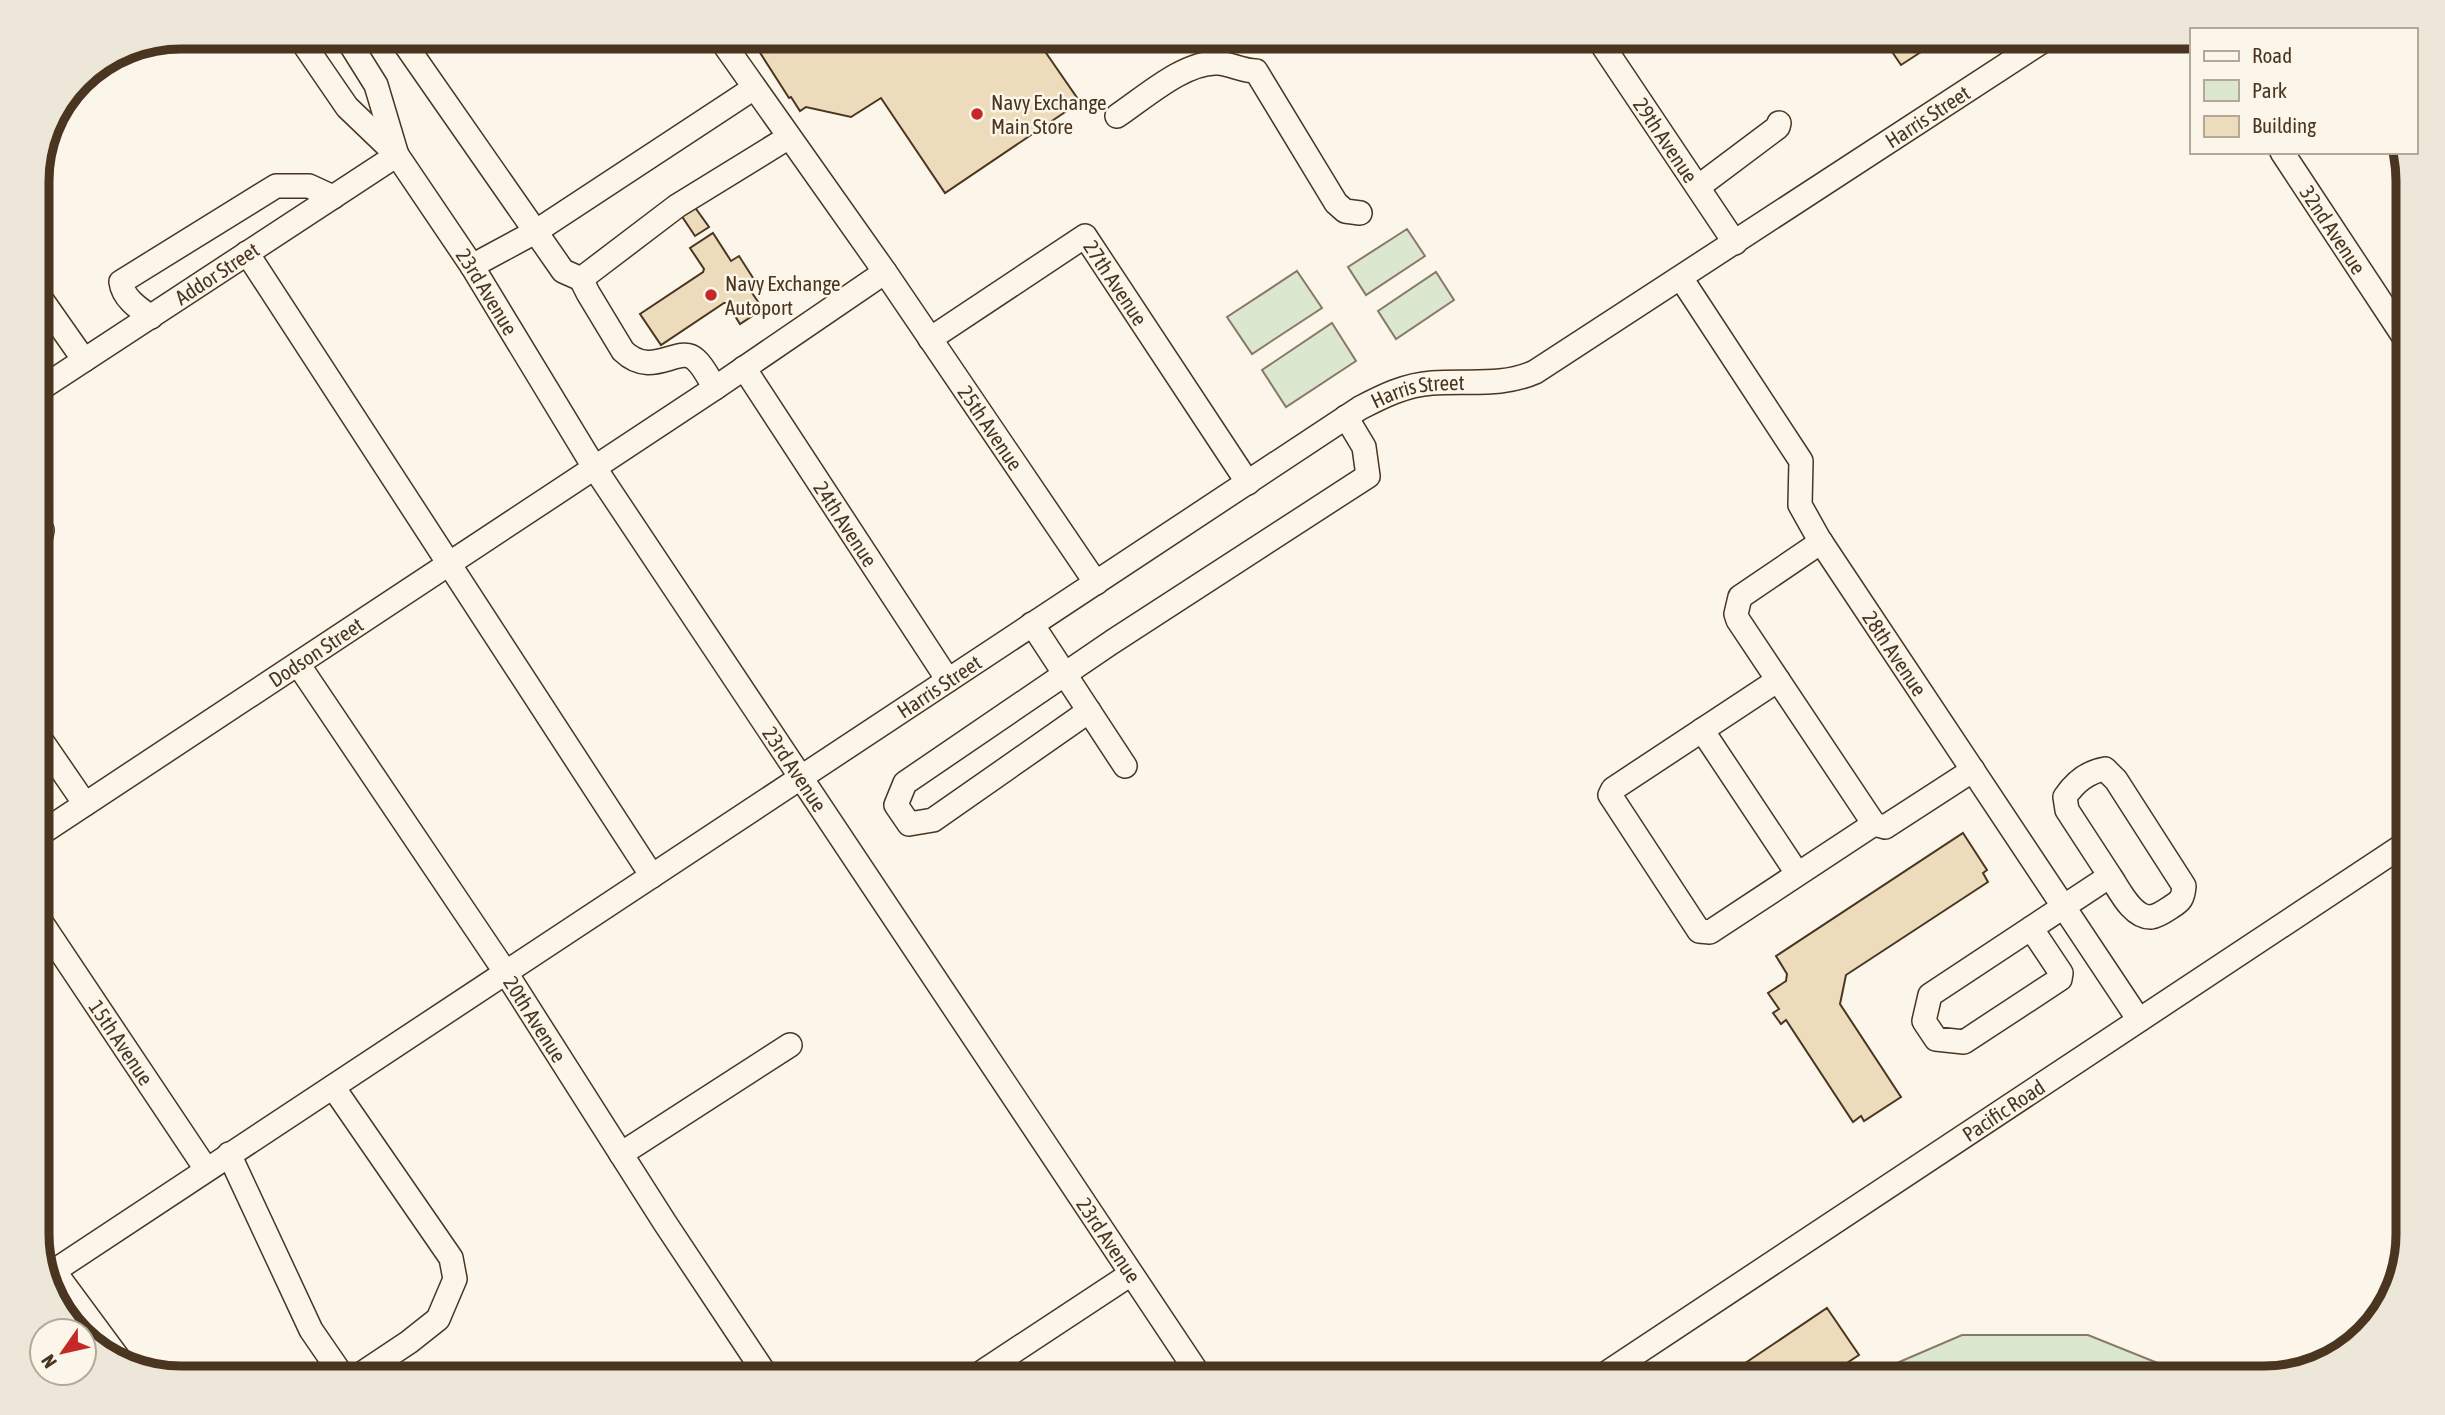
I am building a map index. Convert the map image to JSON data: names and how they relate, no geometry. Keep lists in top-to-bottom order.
{
  "streets": {
    "street": [
      "Harris Street",
      "29th Avenue",
      "32nd Avenue",
      "Addor Street",
      "27th Avenue",
      "23rd Avenue",
      "25th Avenue",
      "24th Avenue",
      "Dodson Street",
      "28th Avenue",
      "20th Avenue",
      "15th Avenue",
      "Pacific Road"
    ]
  },
  "crossings": [
    ["Harris Street", "29th Avenue"],
    ["Harris Street", "27th Avenue"],
    ["Harris Street", "23rd Avenue"],
    ["Harris Street", "25th Avenue"],
    ["Harris Street", "24th Avenue"],
    ["Harris Street", "28th Avenue"],
    ["Harris Street", "20th Avenue"],
    ["Harris Street", "15th Avenue"],
    ["Addor Street", "23rd Avenue"],
    ["27th Avenue", "25th Avenue"],
    ["23rd Avenue", "Dodson Street"],
    ["25th Avenue", "Dodson Street"],
    ["24th Avenue", "Dodson Street"],
    ["Dodson Street", "20th Avenue"],
    ["28th Avenue", "Pacific Road"]
  ],
  "places": ["Navy Exchange Main Store", "Navy Exchange Autoport"],
  "legend": ["Road", "Park", "Building"],
  "north": "bottom left"
}
